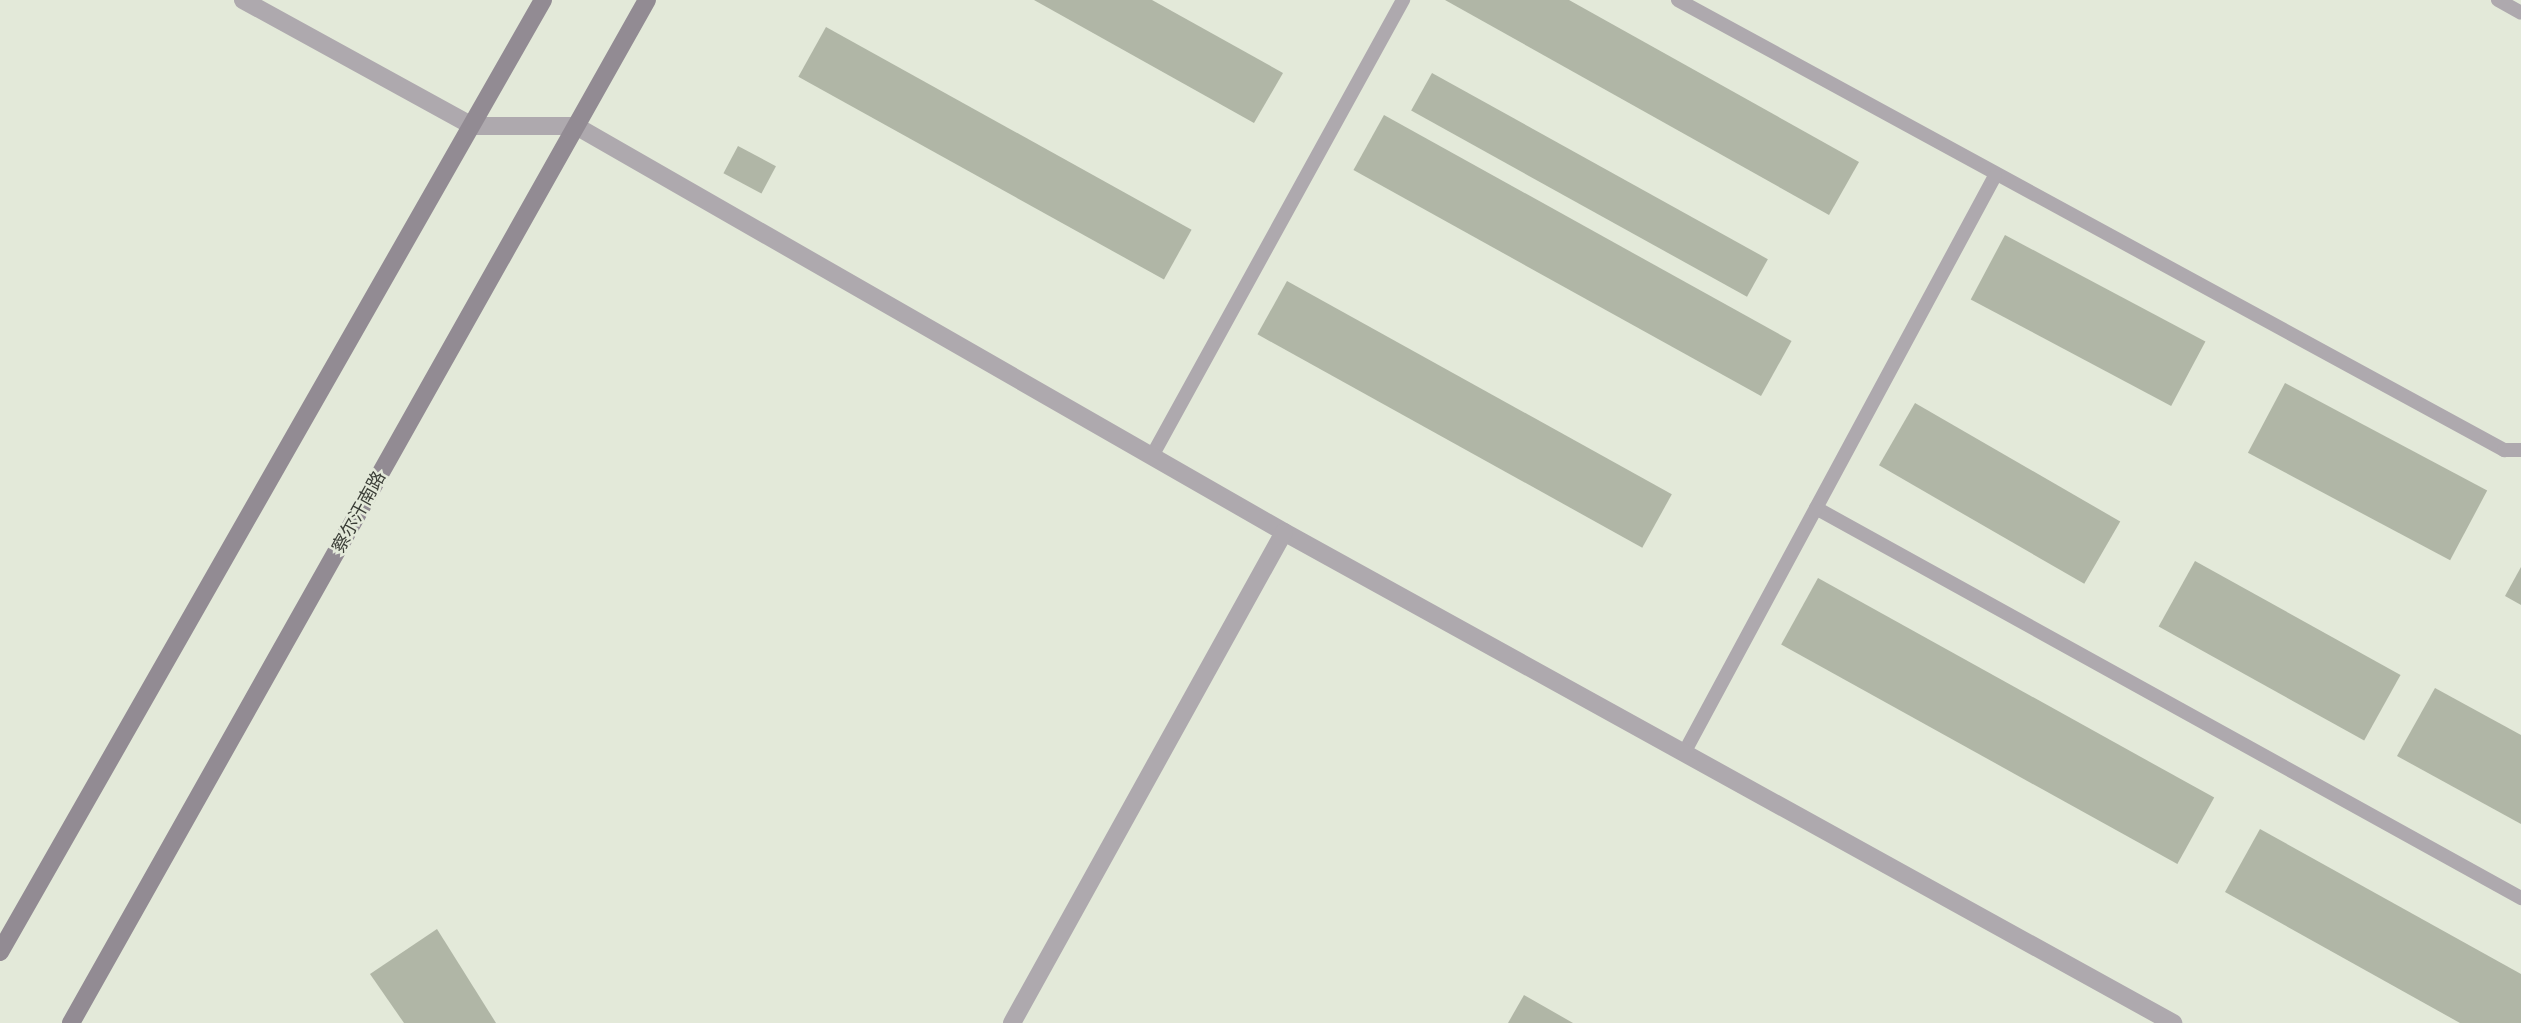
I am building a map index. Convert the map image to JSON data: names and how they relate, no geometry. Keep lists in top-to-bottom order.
{
  "streets": {
    "main road": ["察尔汗南路"]
  }
}
